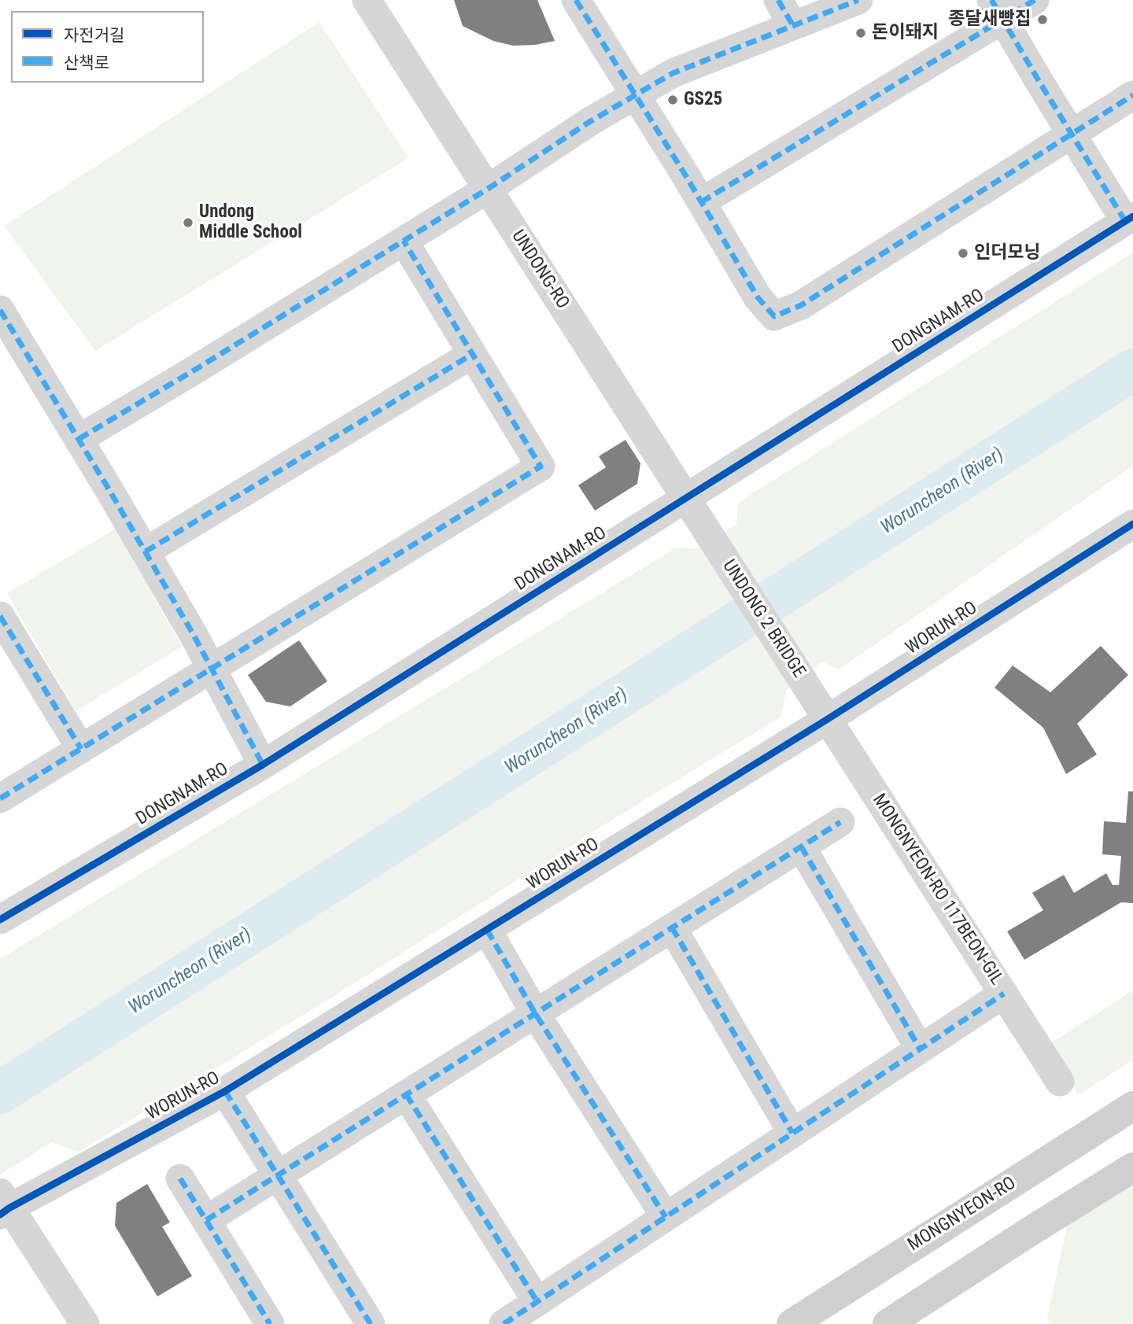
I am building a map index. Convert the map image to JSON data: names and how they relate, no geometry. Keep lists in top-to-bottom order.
{
  "streets": {
    "street": [
      "UNDONG-RO",
      "DONGNAM-RO",
      "UNDONG 2 BRIDGE",
      "WORUN-RO",
      "MONGNYEON-RO 117BEON-GIL",
      "MONGNYEON-RO"
    ]
  },
  "crossings": [
    ["UNDONG-RO", "DONGNAM-RO"],
    ["UNDONG-RO", "UNDONG 2 BRIDGE"],
    ["UNDONG 2 BRIDGE", "WORUN-RO"],
    ["UNDONG 2 BRIDGE", "MONGNYEON-RO 117BEON-GIL"],
    ["WORUN-RO", "MONGNYEON-RO 117BEON-GIL"]
  ],
  "water": ["Woruncheon (River)"],
  "places": [
    "종달새빵집",
    "돈이돼지",
    "GS25",
    "Undong Middle School",
    "인더모닝"
  ],
  "legend": ["자전거길", "산책로"]
}
